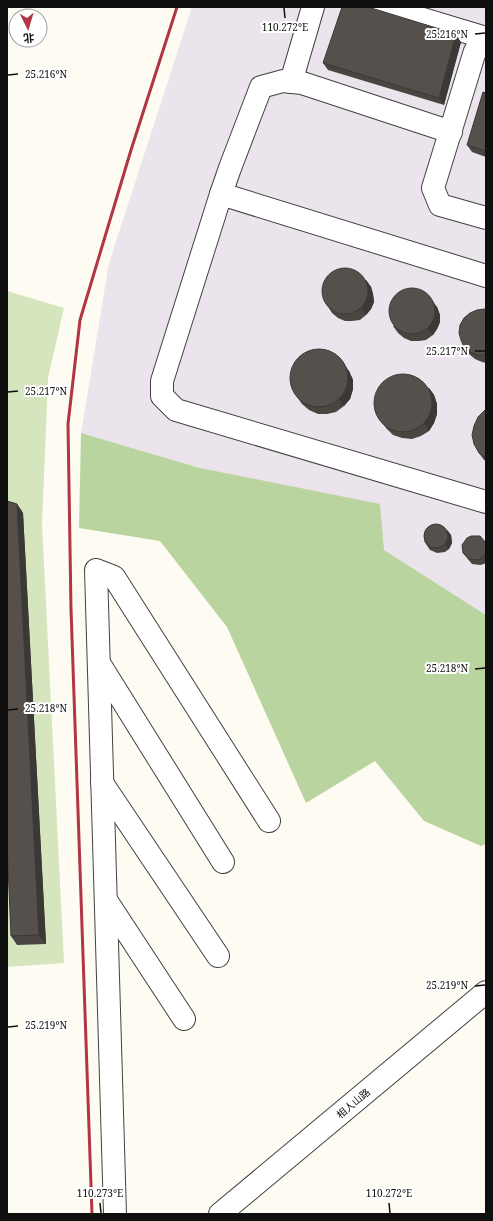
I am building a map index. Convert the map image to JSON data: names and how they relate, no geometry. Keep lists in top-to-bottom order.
{
  "streets": {
    "street": ["相人山路"]
  },
  "north": "bottom",
  "coordinates": [
    "110.272°E",
    "25.216°N",
    "25.217°N",
    "25.218°N",
    "25.219°N",
    "110.273°E"
  ]
}
